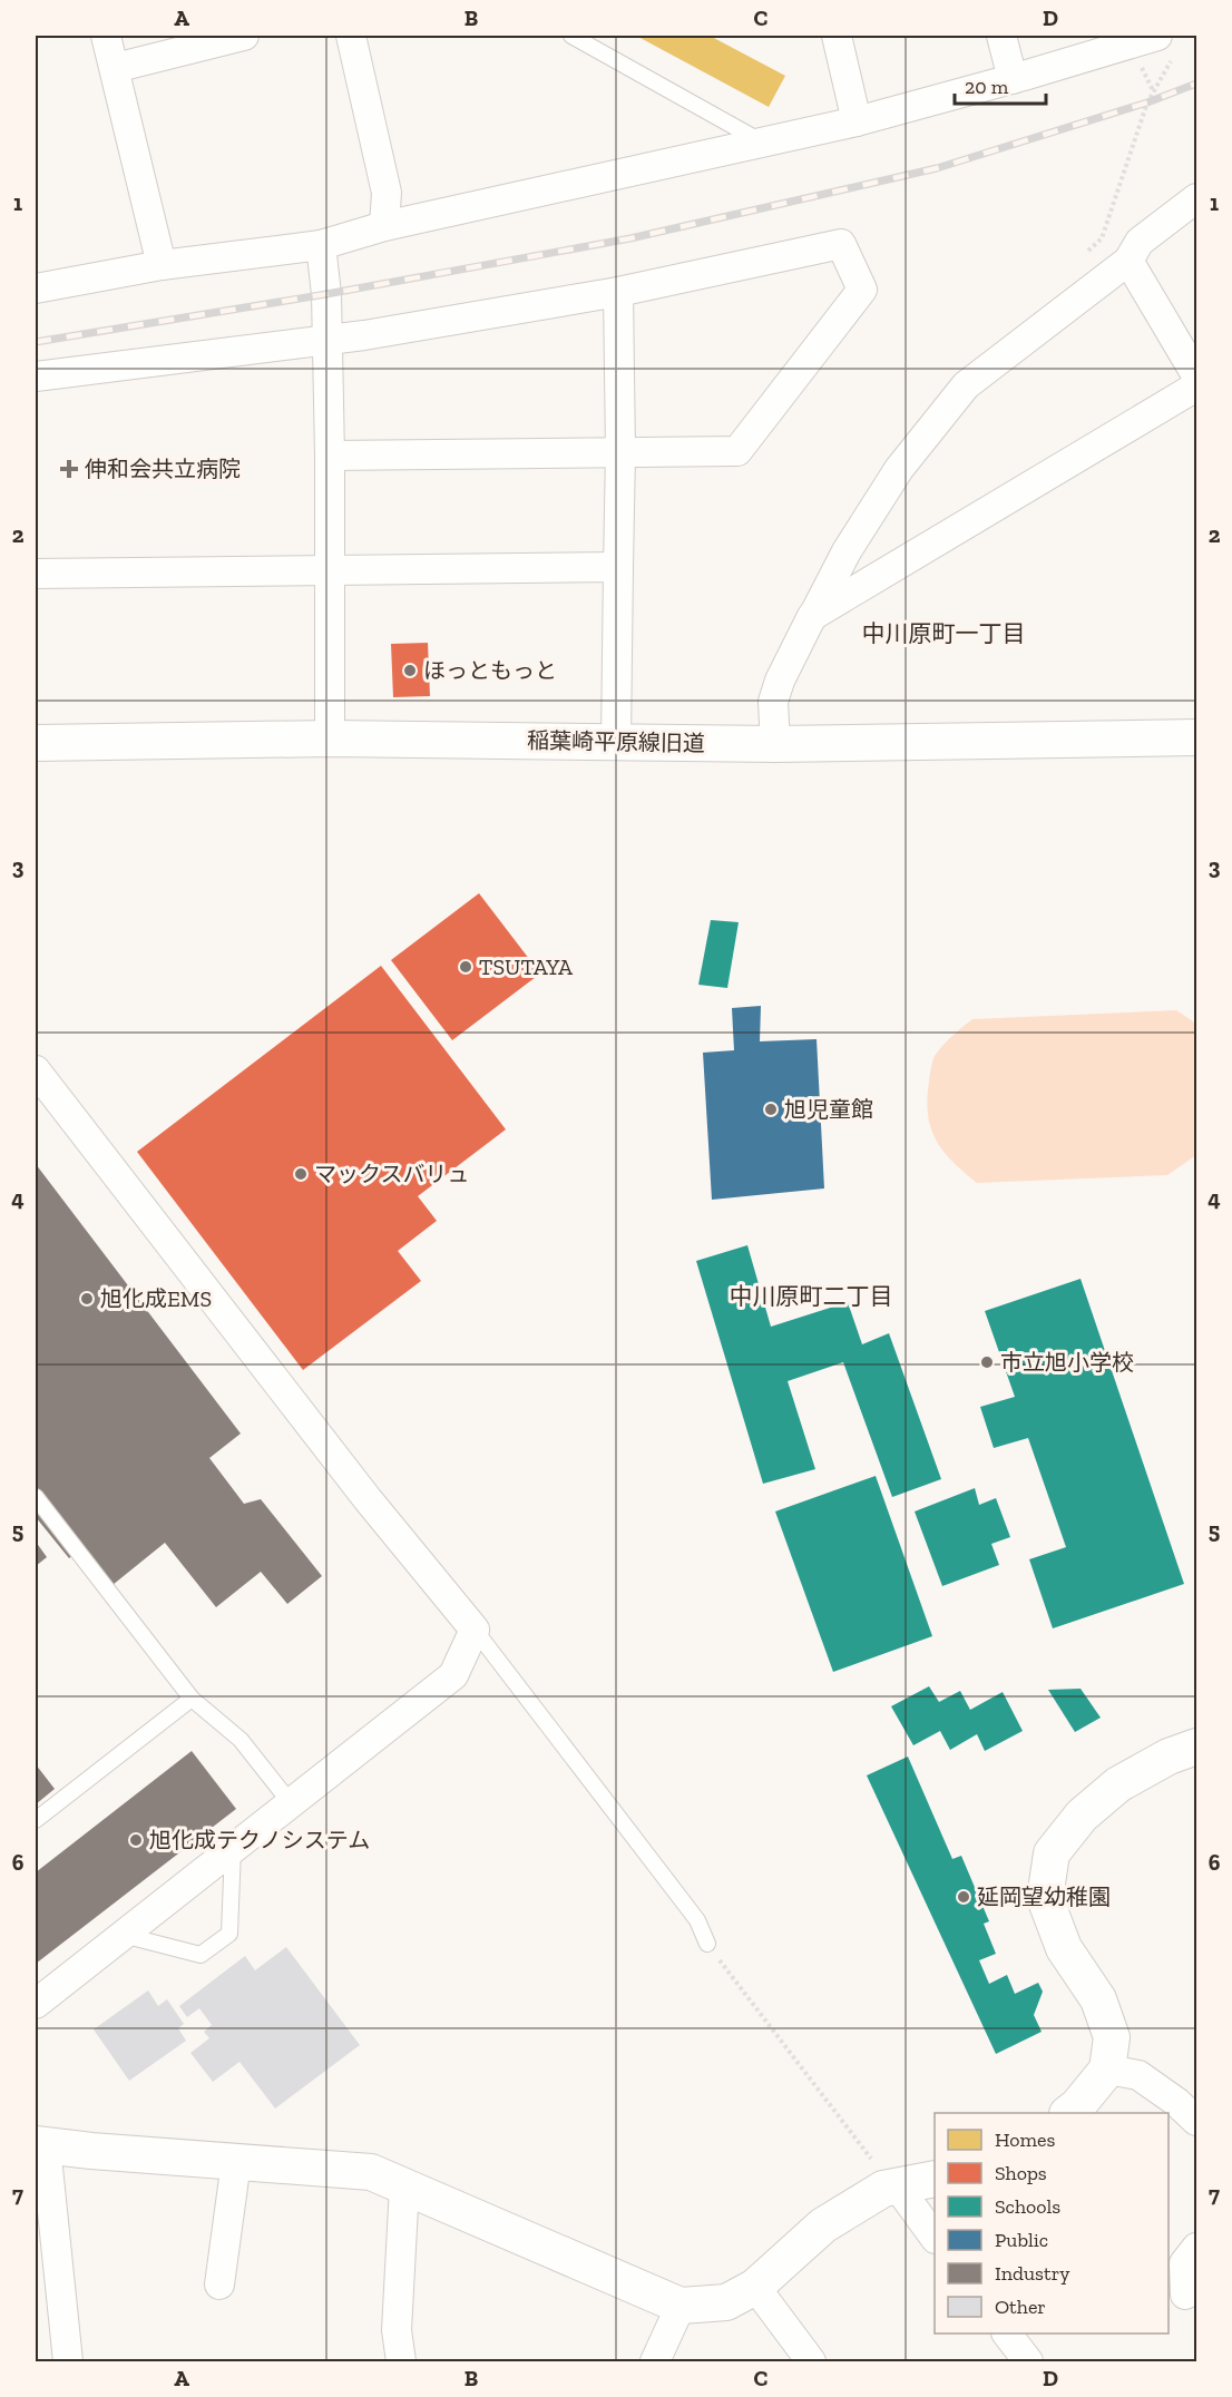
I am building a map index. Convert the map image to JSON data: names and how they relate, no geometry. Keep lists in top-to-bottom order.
{
  "streets": {
    "street": ["稲葉崎平原線旧道"]
  },
  "districts": ["中川原町一丁目", "中川原町二丁目"],
  "places": {
    "health": ["伸和会共立病院"],
    "other": [
      "ほっともっと",
      "TSUTAYA",
      "旭児童館",
      "マックスバリュ",
      "旭化成EMS",
      "市立旭小学校",
      "旭化成テクノシステム",
      "延岡望幼稚園"
    ]
  },
  "legend": [
    "Homes",
    "Shops",
    "Schools",
    "Public",
    "Industry",
    "Other"
  ],
  "scale_bar": "20 m",
  "grid": {
    "columns": [
      "A",
      "B",
      "C",
      "D"
    ],
    "rows": [
      "1",
      "2",
      "3",
      "4",
      "5",
      "6",
      "7"
    ]
  }
}
